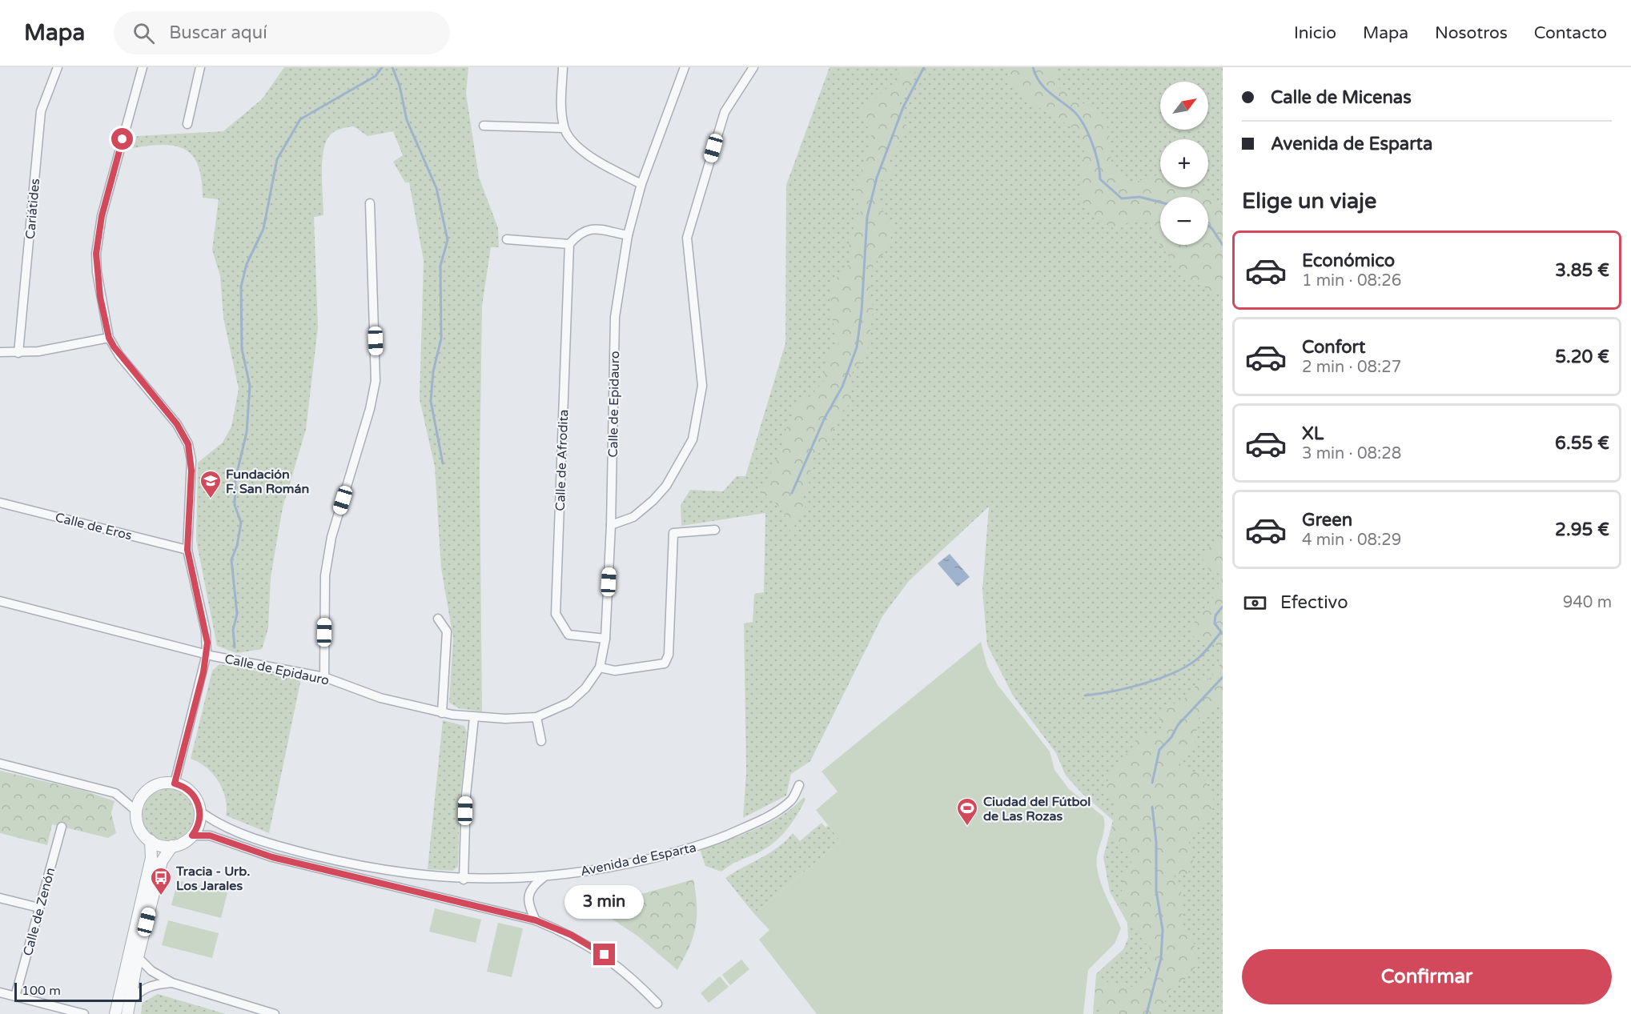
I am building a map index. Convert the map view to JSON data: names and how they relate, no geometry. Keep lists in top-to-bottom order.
{
  "streets": {
    "street": [
      "Cariátides",
      "Calle de Epidauro",
      "Calle de Afrodita",
      "Calle de Eros",
      "Avenida de Esparta",
      "Calle de Zenón"
    ]
  },
  "crossings": [
    ["Calle de Epidauro", "Calle de Afrodita"]
  ],
  "places": {
    "school or university": ["Fundación F. San Román"],
    "sports": ["Ciudad del Fútbol de Las Rozas"],
    "bus stop": ["Tracia - Urb. Los Jarales"]
  },
  "scale_bar": "100 m",
  "north": "top right",
  "page": {
    "header": "Mapa",
    "search": "Buscar aquí",
    "nav": [
      "Inicio",
      "Mapa",
      "Nosotros",
      "Contacto"
    ],
    "banner": ["Calle de Micenas", "Avenida de Esparta"],
    "map_buttons": ["+", "−"],
    "heading": "Elige un viaje",
    "list": [
      {
        "name": "Económico",
        "note": "1 min · 08:26",
        "value": "3.85 €"
      },
      {
        "name": "Confort",
        "note": "2 min · 08:27",
        "value": "5.20 €"
      },
      {
        "name": "XL",
        "note": "3 min · 08:28",
        "value": "6.55 €"
      },
      {
        "name": "Green",
        "note": "4 min · 08:29",
        "value": "2.95 €"
      }
    ],
    "pay": ["Efectivo", "940 m"],
    "bubble": "3 min",
    "buttons": "Confirmar",
    "scale": "100 m"
  }
}
